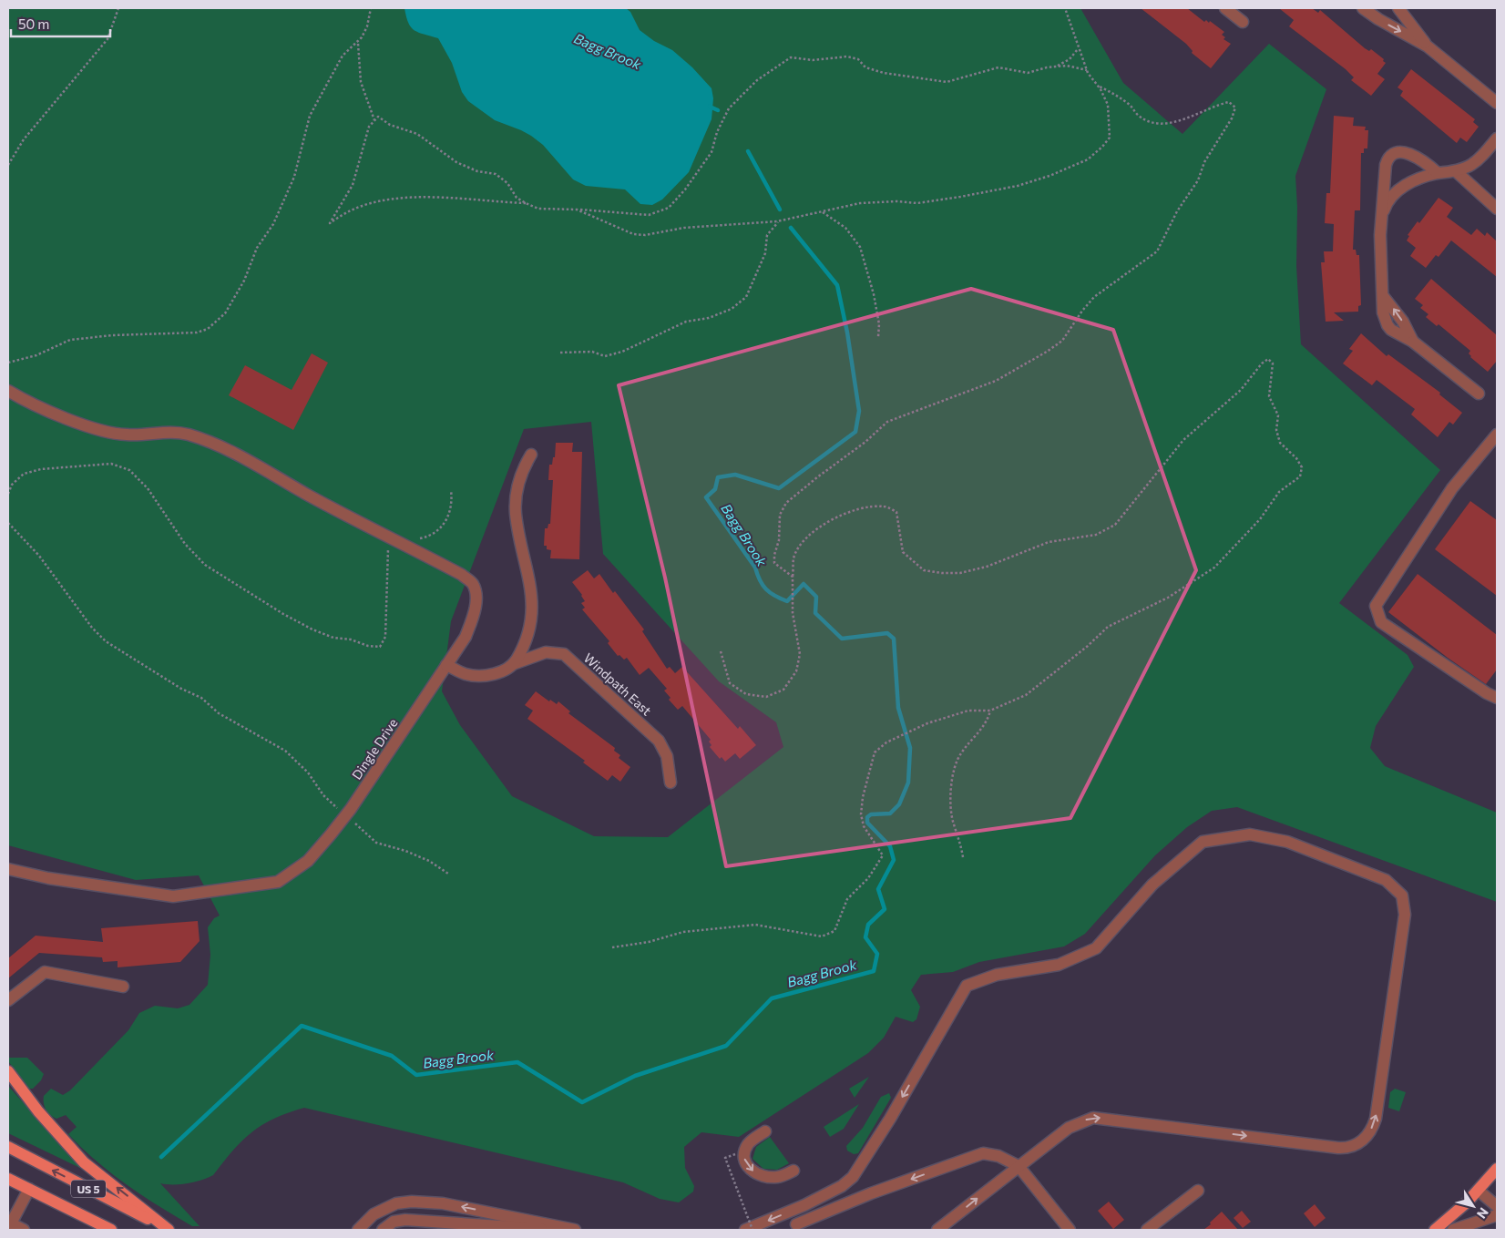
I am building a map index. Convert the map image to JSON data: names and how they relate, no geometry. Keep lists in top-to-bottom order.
{
  "streets": {
    "main road": ["US 5"],
    "street": ["Windpath East", "Dingle Drive"]
  },
  "crossings": [
    ["Windpath East", "Dingle Drive"]
  ],
  "water": ["Bagg Brook"],
  "scale_bar": "50 m",
  "north": "bottom right"
}
